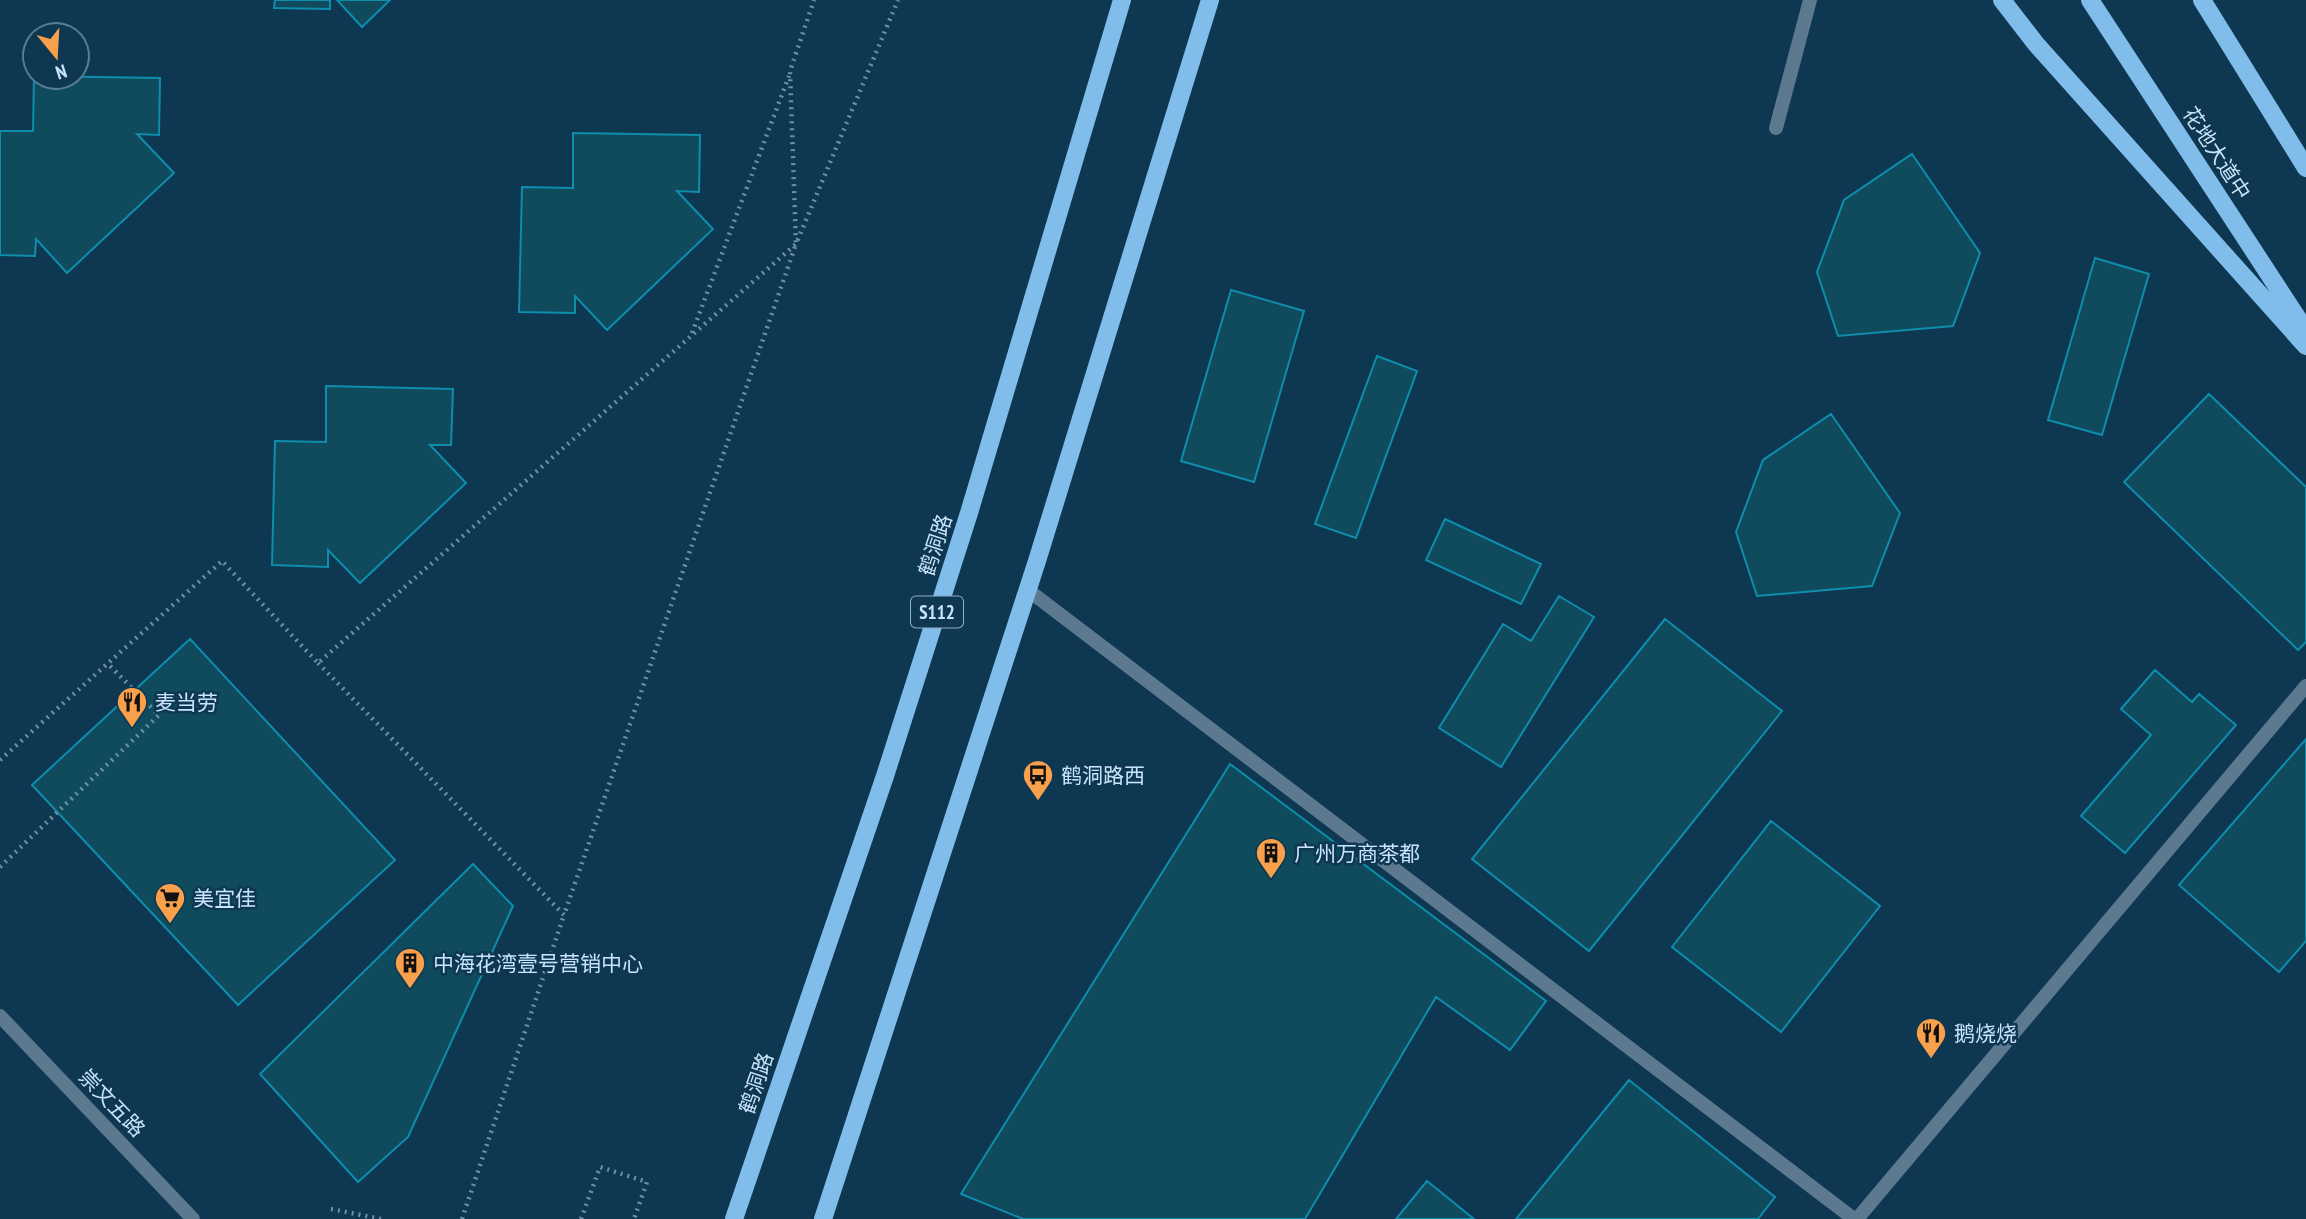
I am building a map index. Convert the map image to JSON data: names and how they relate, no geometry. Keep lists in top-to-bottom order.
{
  "streets": {
    "main road": ["花地大道中", "鹤洞路", "S112"],
    "street": ["崇文五路"]
  },
  "places": {
    "restaurant": ["麦当劳", "鹅烧烧"],
    "bus stop": ["鹤洞路西"],
    "building": ["广州万商茶都", "中海花湾壹号营销中心"],
    "supermarket": ["美宜佳"]
  },
  "north": "bottom"
}
